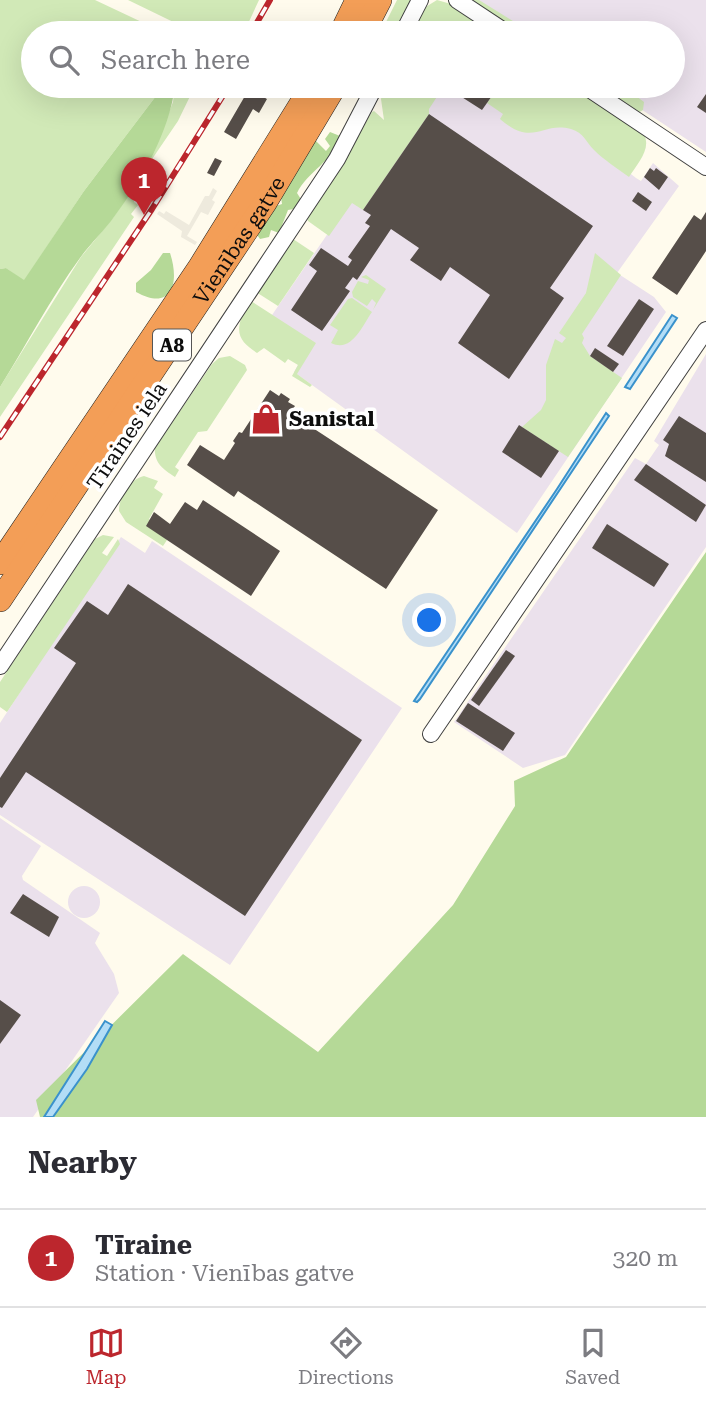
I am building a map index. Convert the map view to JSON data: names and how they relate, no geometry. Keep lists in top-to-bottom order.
{
  "streets": {
    "highway": ["Vienības gatve", "A8"],
    "street": ["Tīraines iela"]
  },
  "places": {
    "shop": ["Sanistal"]
  },
  "page": {
    "search": "Search here",
    "pins": "1",
    "heading": "Nearby",
    "list": [
      {
        "mark": "1",
        "name": "Tīraine",
        "note": "Station · Vienības gatve",
        "value": "320 m"
      }
    ],
    "nav": ["Map", "Directions", "Saved"]
  }
}
